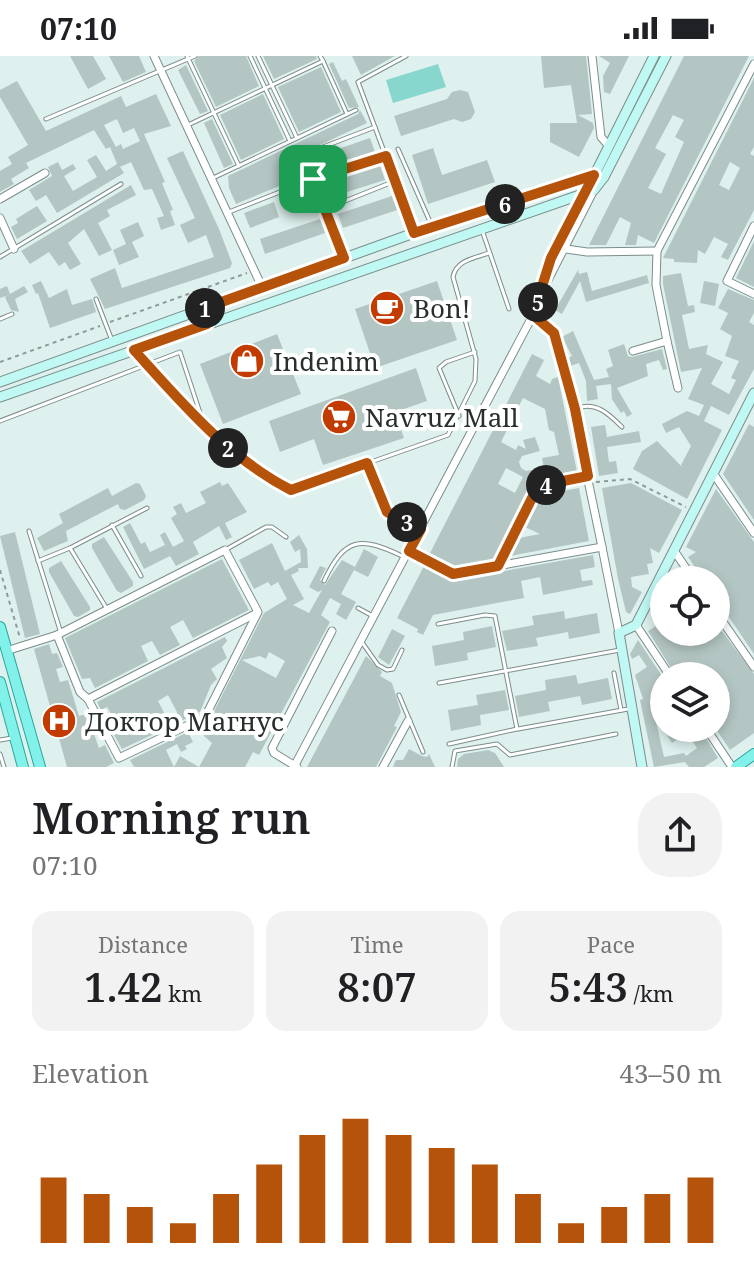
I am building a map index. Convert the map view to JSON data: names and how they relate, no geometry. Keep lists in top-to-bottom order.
{
  "places": {
    "cafe": ["Bon!"],
    "shop": ["Indenim"],
    "supermarket": ["Navruz Mall"],
    "hospital": ["Доктор Магнус"]
  },
  "page": {
    "status": "07:10",
    "pins": [
      "6",
      "5",
      "1",
      "2",
      "4",
      "3"
    ],
    "heading": ["Morning run", "07:10"],
    "stats": [
      ["Distance", "1.42 km"],
      ["Time", "8:07"],
      ["Pace", "5:43 /km"]
    ],
    "chart": ["Elevation", "43–50 m"]
  }
}
